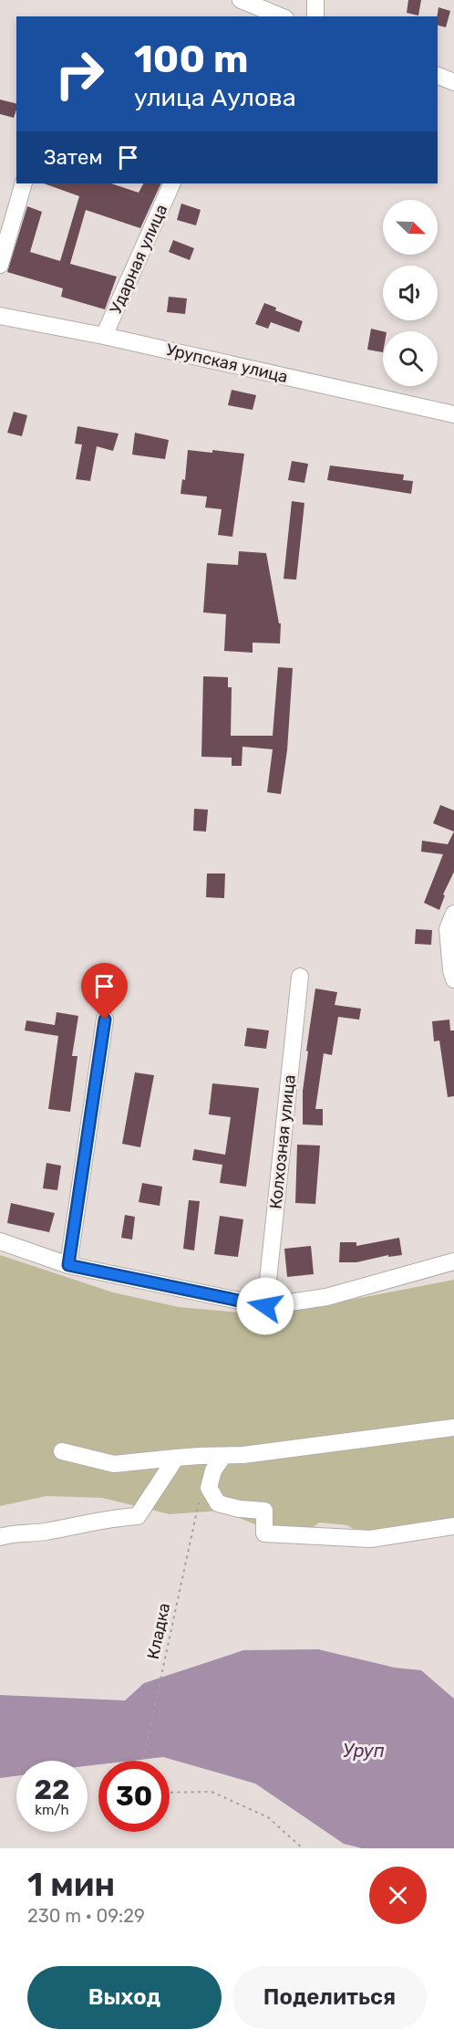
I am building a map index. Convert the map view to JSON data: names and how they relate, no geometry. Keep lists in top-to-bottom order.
{
  "streets": {
    "street": ["Ударная улица", "Урупская улица", "Колхозная улица"],
    "path": ["Кладка"]
  },
  "crossings": [
    ["Ударная улица", "Урупская улица"]
  ],
  "water": ["Уруп"],
  "north": "bottom right",
  "page": {
    "turn": ["100 m", "улица Аулова"],
    "then": "Затем",
    "speed": "22 km/h",
    "limit": "30",
    "heading": ["1 мин", "230 m · 09:29"],
    "buttons": ["Выход", "Поделиться"]
  }
}
